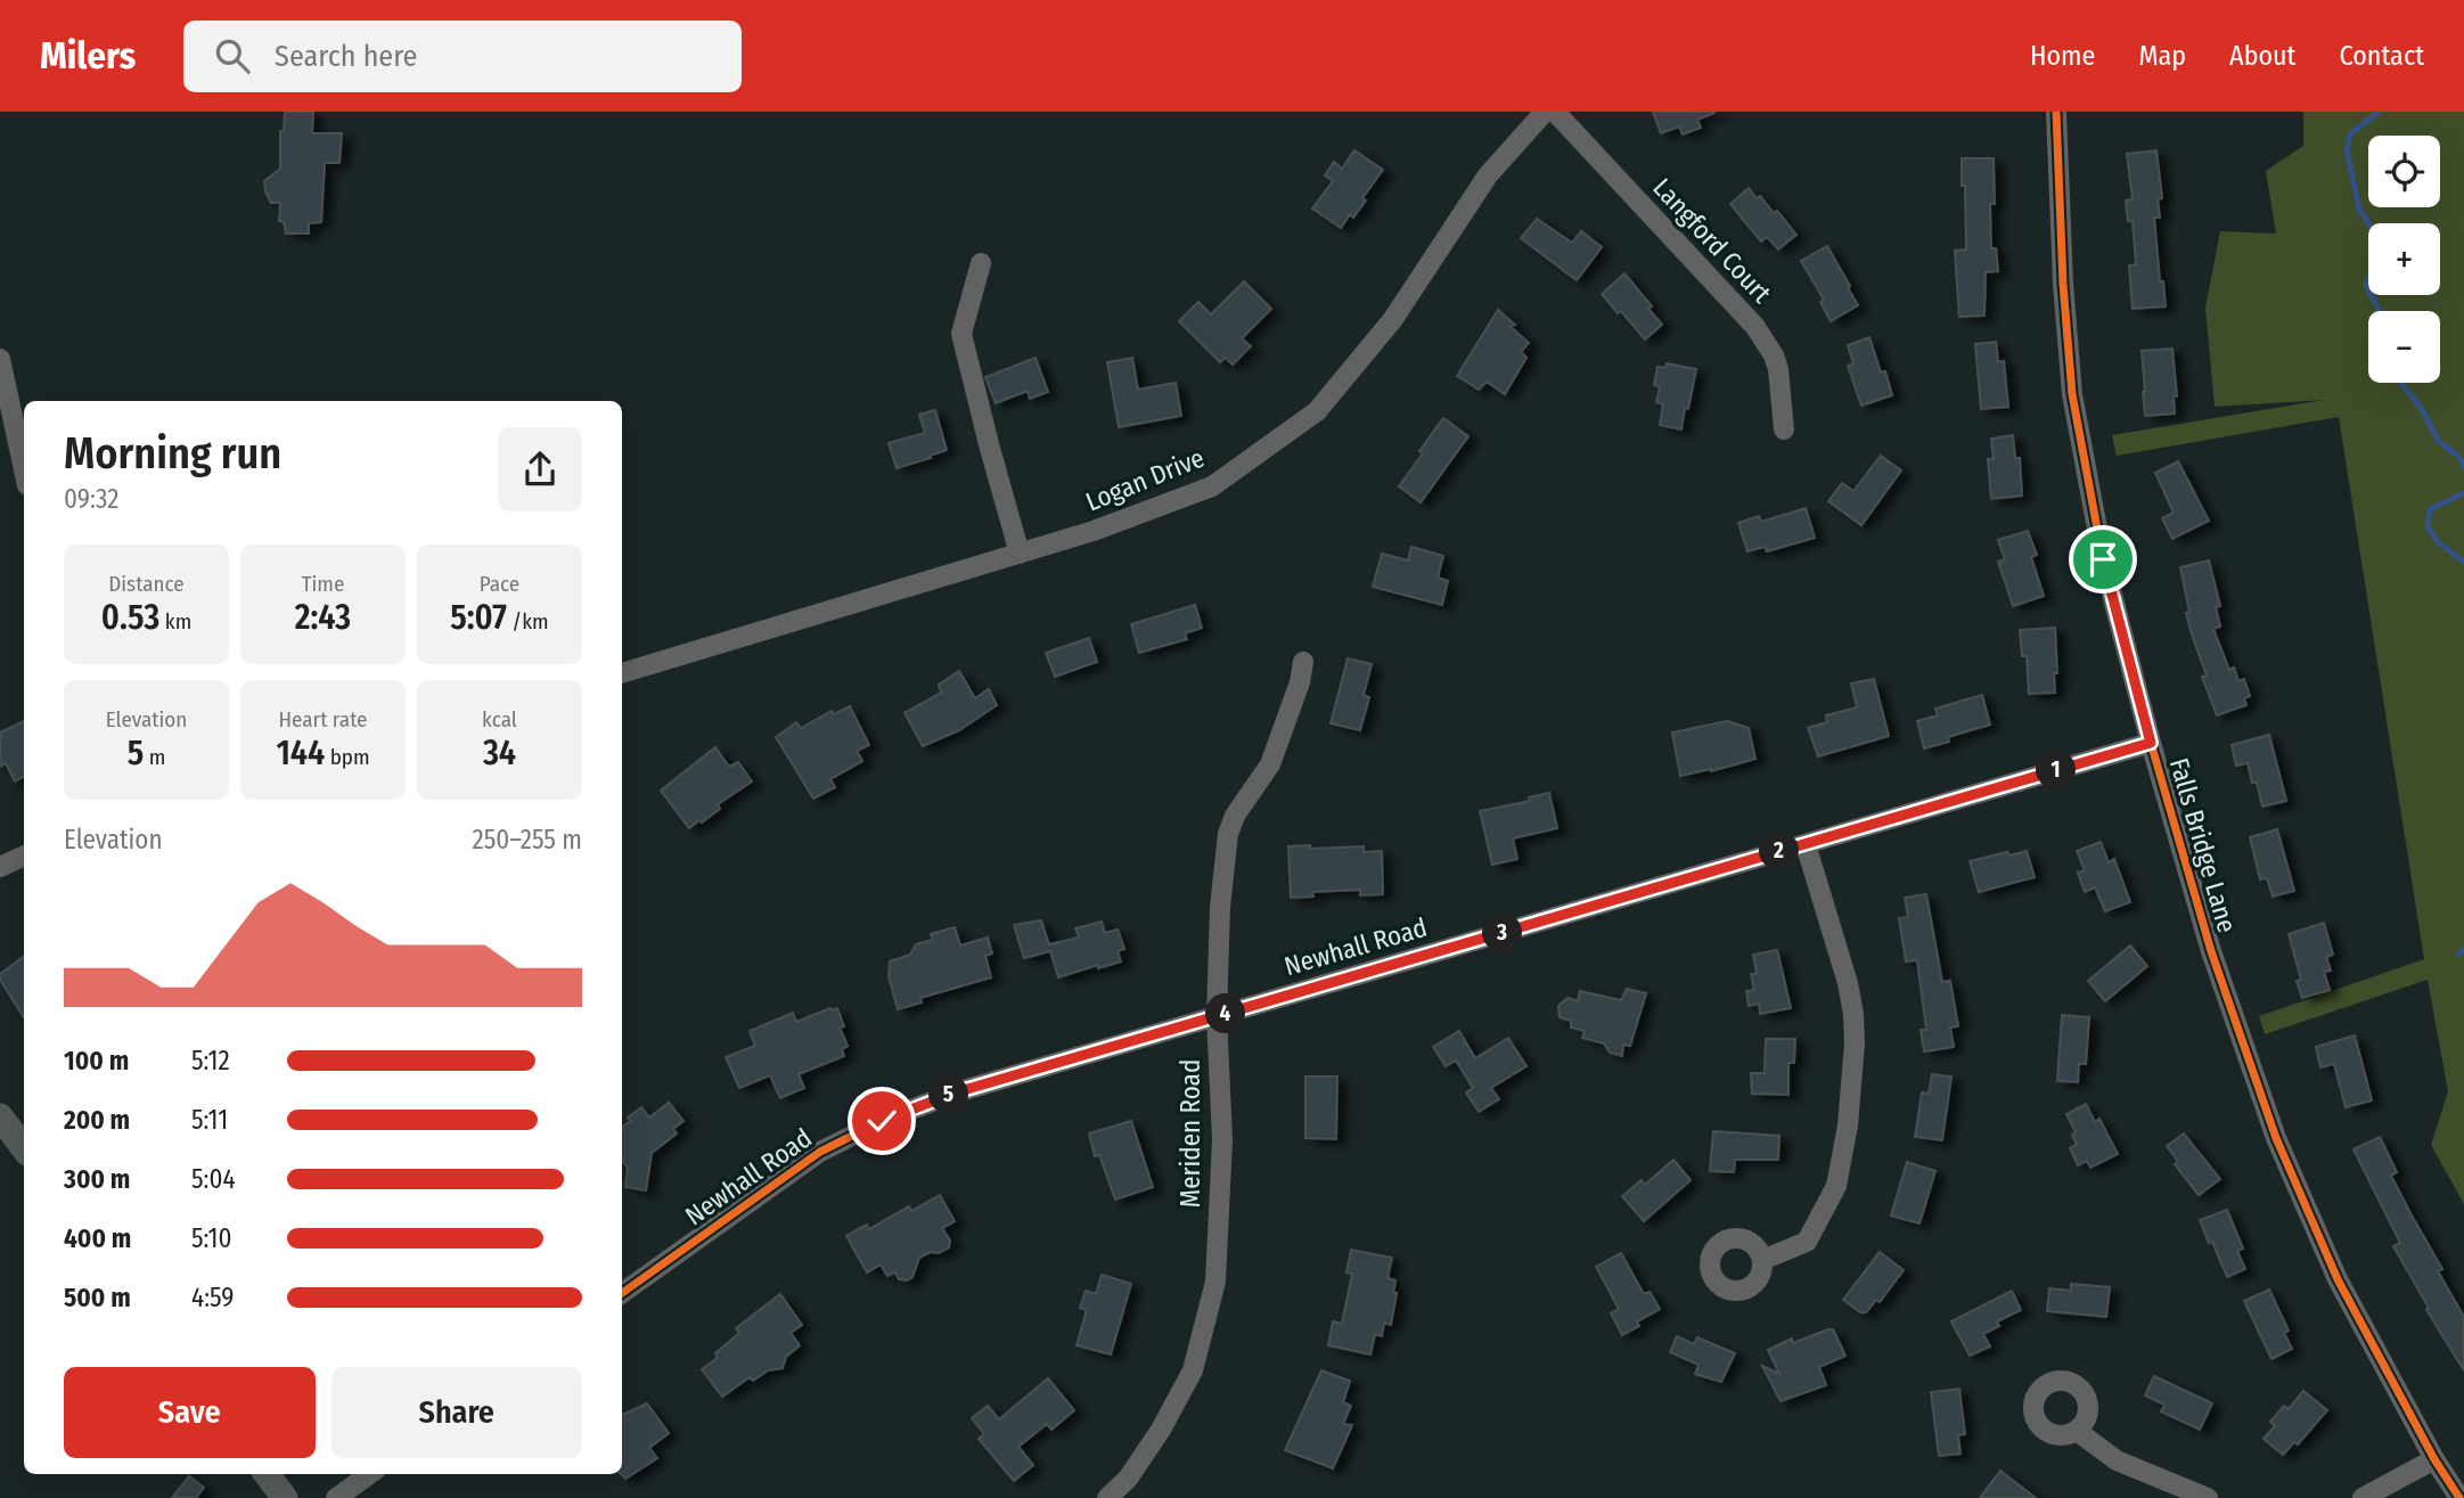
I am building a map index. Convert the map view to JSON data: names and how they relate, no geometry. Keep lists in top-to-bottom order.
{
  "streets": {
    "street": [
      "Langford Court",
      "Logan Drive",
      "Falls Bridge Lane",
      "Newhall Road",
      "Meriden Road"
    ]
  },
  "crossings": [
    ["Falls Bridge Lane", "Newhall Road"],
    ["Newhall Road", "Meriden Road"]
  ],
  "page": {
    "header": "Milers",
    "search": "Search here",
    "nav": [
      "Home",
      "Map",
      "About",
      "Contact"
    ],
    "map_buttons": ["+", "−"],
    "heading": ["Morning run", "09:32"],
    "stats": [
      ["Distance", "0.53 km"],
      ["Time", "2:43"],
      ["Pace", "5:07 /km"],
      ["Elevation", "5 m"],
      ["Heart rate", "144 bpm"],
      ["kcal", "34"]
    ],
    "pins": [
      "1",
      "2",
      "3",
      "4",
      "5"
    ],
    "chart": ["Elevation", "250–255 m"],
    "list": [
      {
        "name": "100 m",
        "note": "5:12"
      },
      {
        "name": "200 m",
        "note": "5:11"
      },
      {
        "name": "300 m",
        "note": "5:04"
      },
      {
        "name": "400 m",
        "note": "5:10"
      },
      {
        "name": "500 m",
        "note": "4:59"
      }
    ],
    "buttons": ["Save", "Share"]
  }
}
